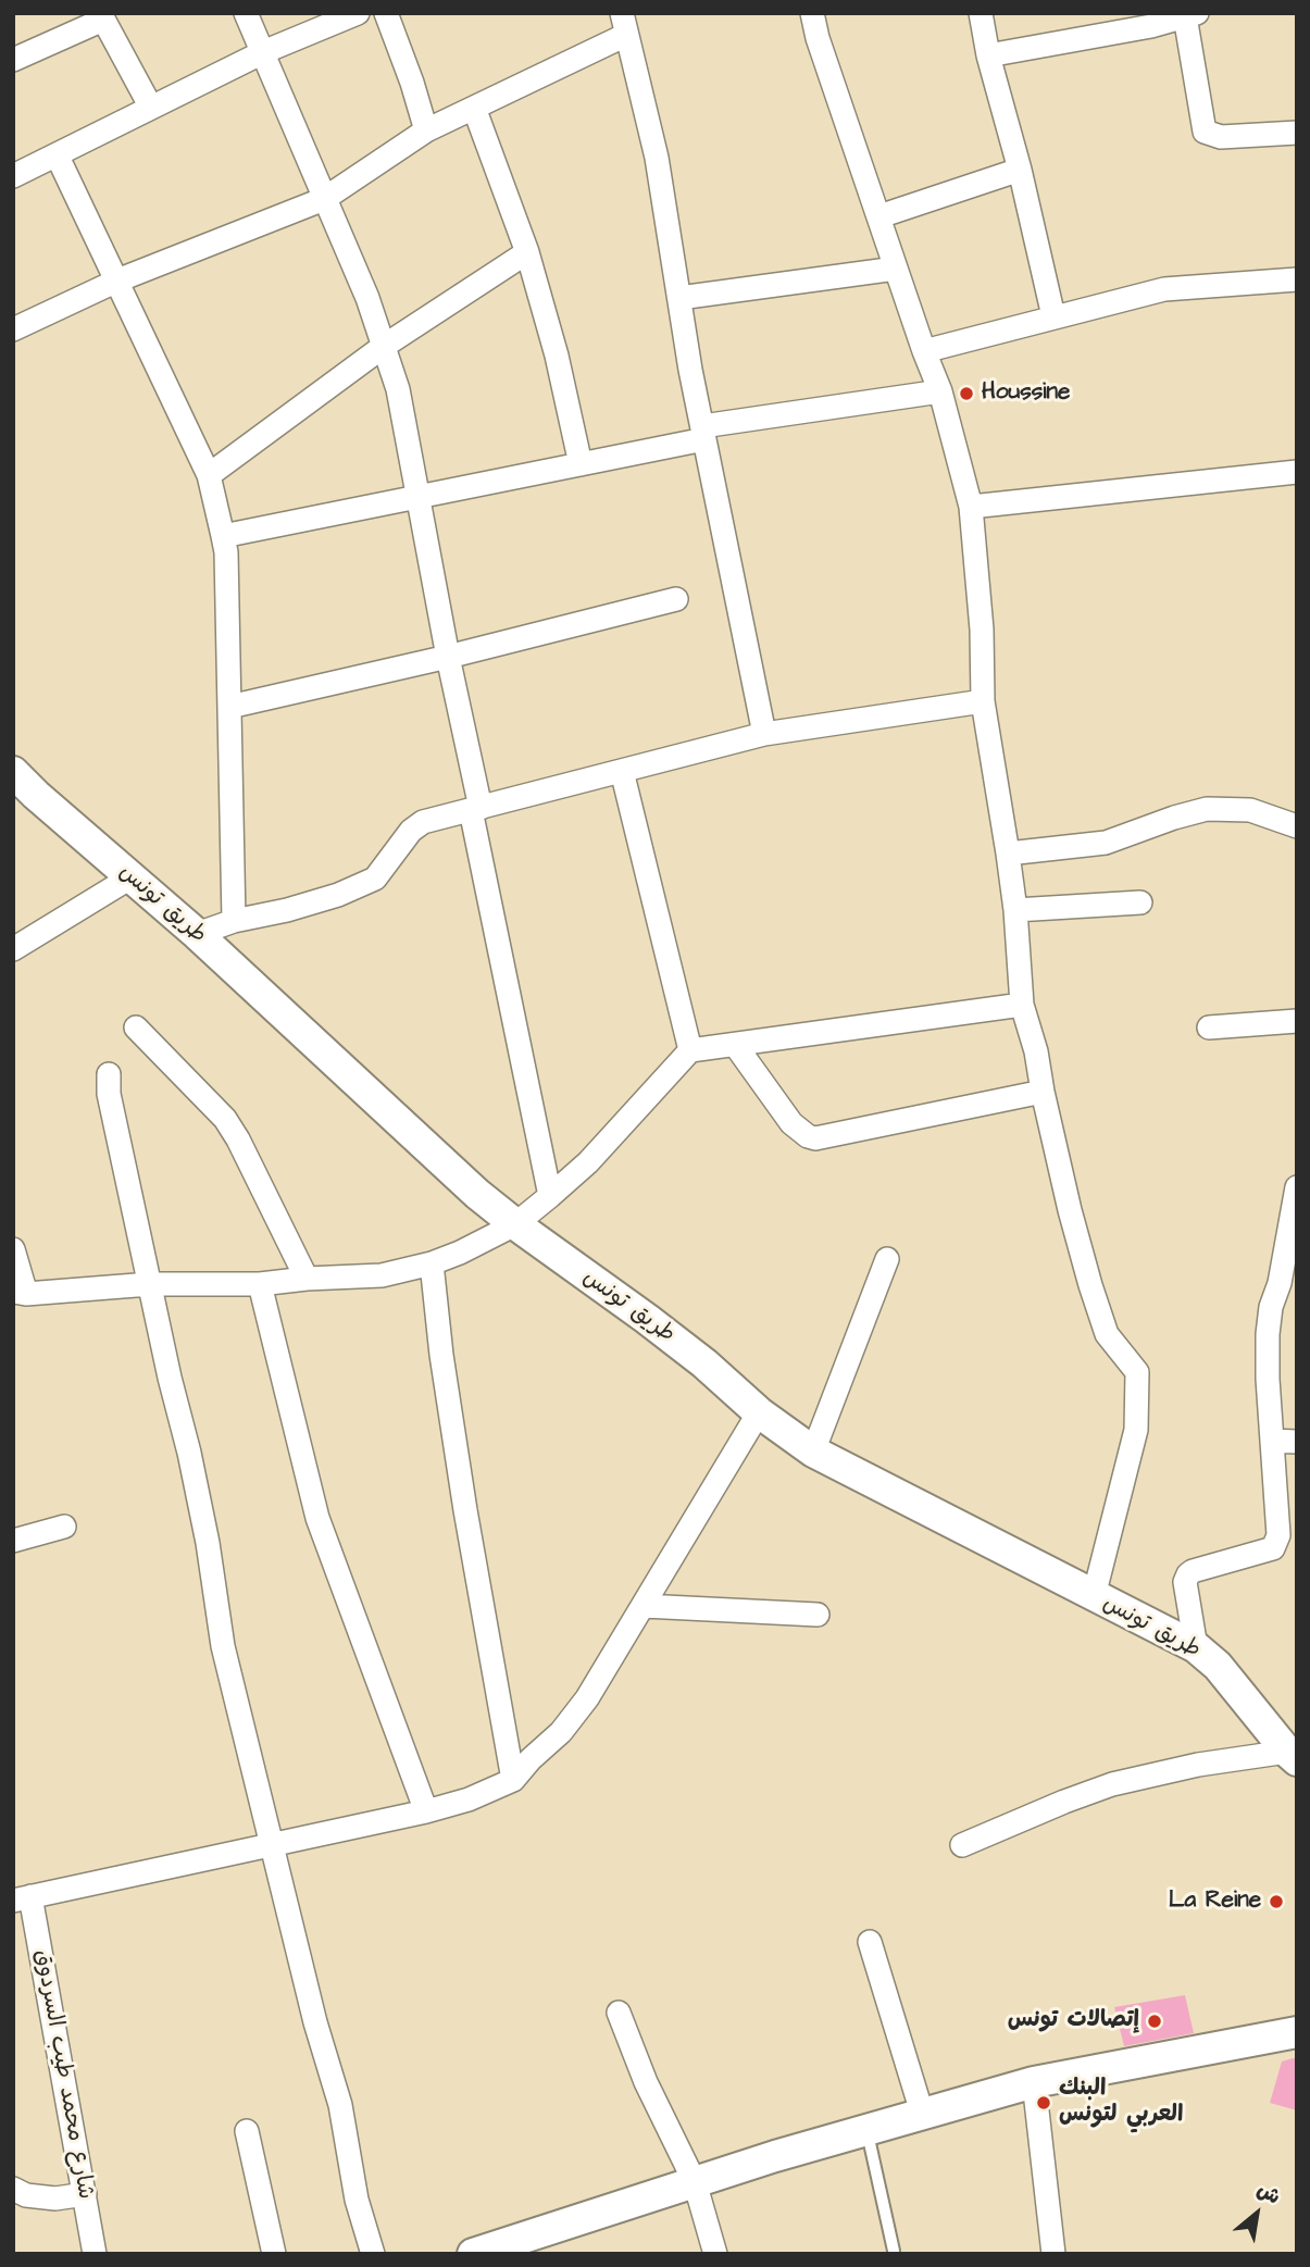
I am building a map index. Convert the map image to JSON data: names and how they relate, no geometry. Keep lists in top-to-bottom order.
{
  "streets": {
    "main road": ["طريق تونس"],
    "street": ["شارع محمد طيب السردوق"]
  },
  "places": [
    "Houssine",
    "La Reine",
    "إتصالات تونس",
    "البنك العربي لتونس"
  ],
  "north": "top right"
}
